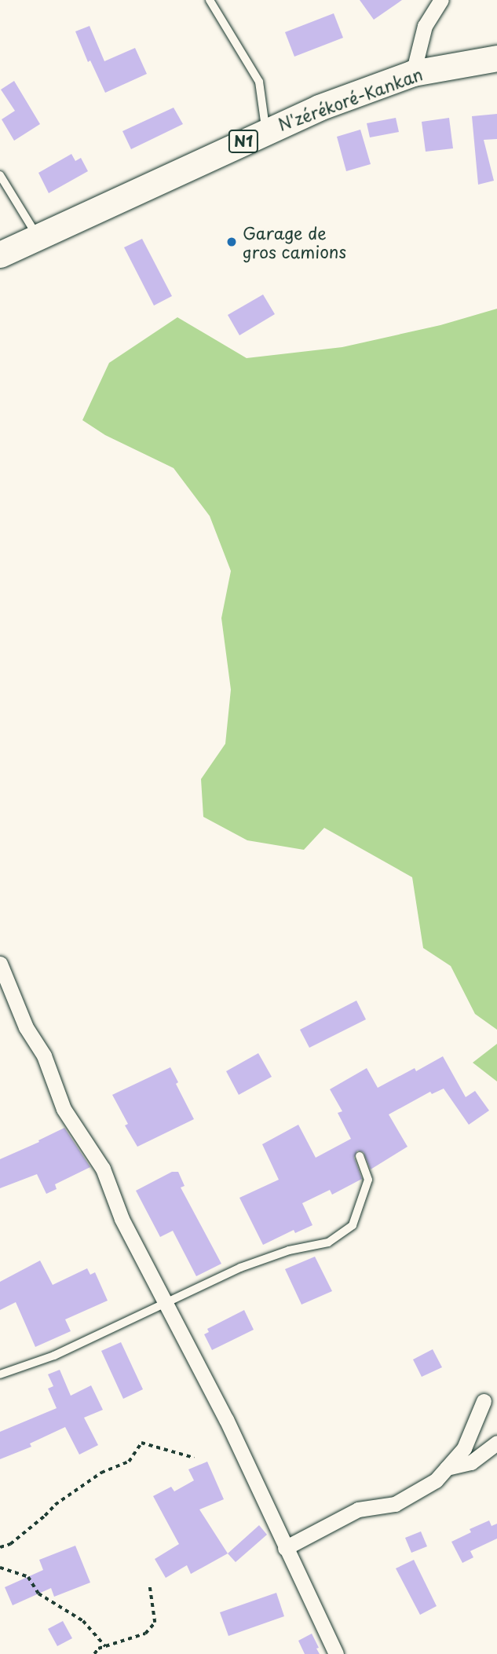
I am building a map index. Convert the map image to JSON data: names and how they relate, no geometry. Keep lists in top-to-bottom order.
{
  "streets": {
    "highway": ["N'zérékoré-Kankan", "N1"]
  },
  "places": ["Garage de gros camions"]
}
